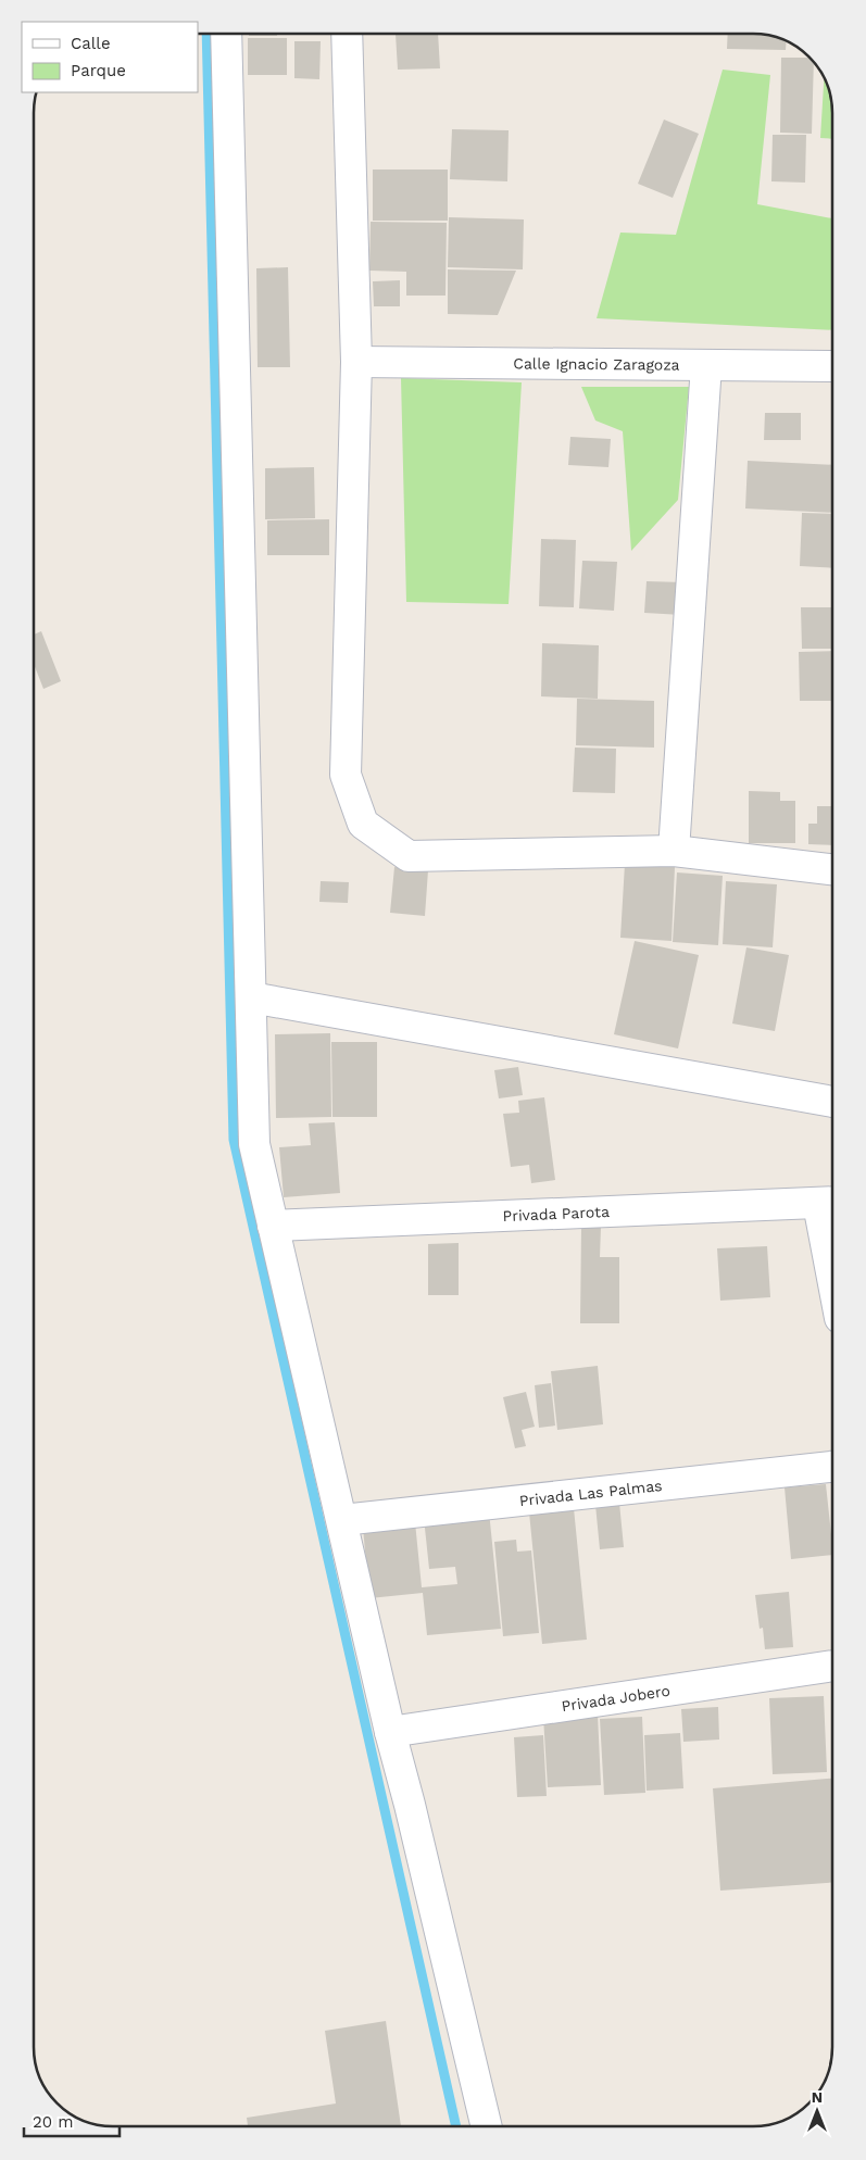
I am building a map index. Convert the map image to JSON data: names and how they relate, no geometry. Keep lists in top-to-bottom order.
{
  "streets": {
    "street": [
      "Calle Ignacio Zaragoza",
      "Privada Parota",
      "Privada Las Palmas",
      "Privada Jobero"
    ]
  },
  "legend": ["Calle", "Parque"],
  "scale_bar": "20 m",
  "north": "top"
}
